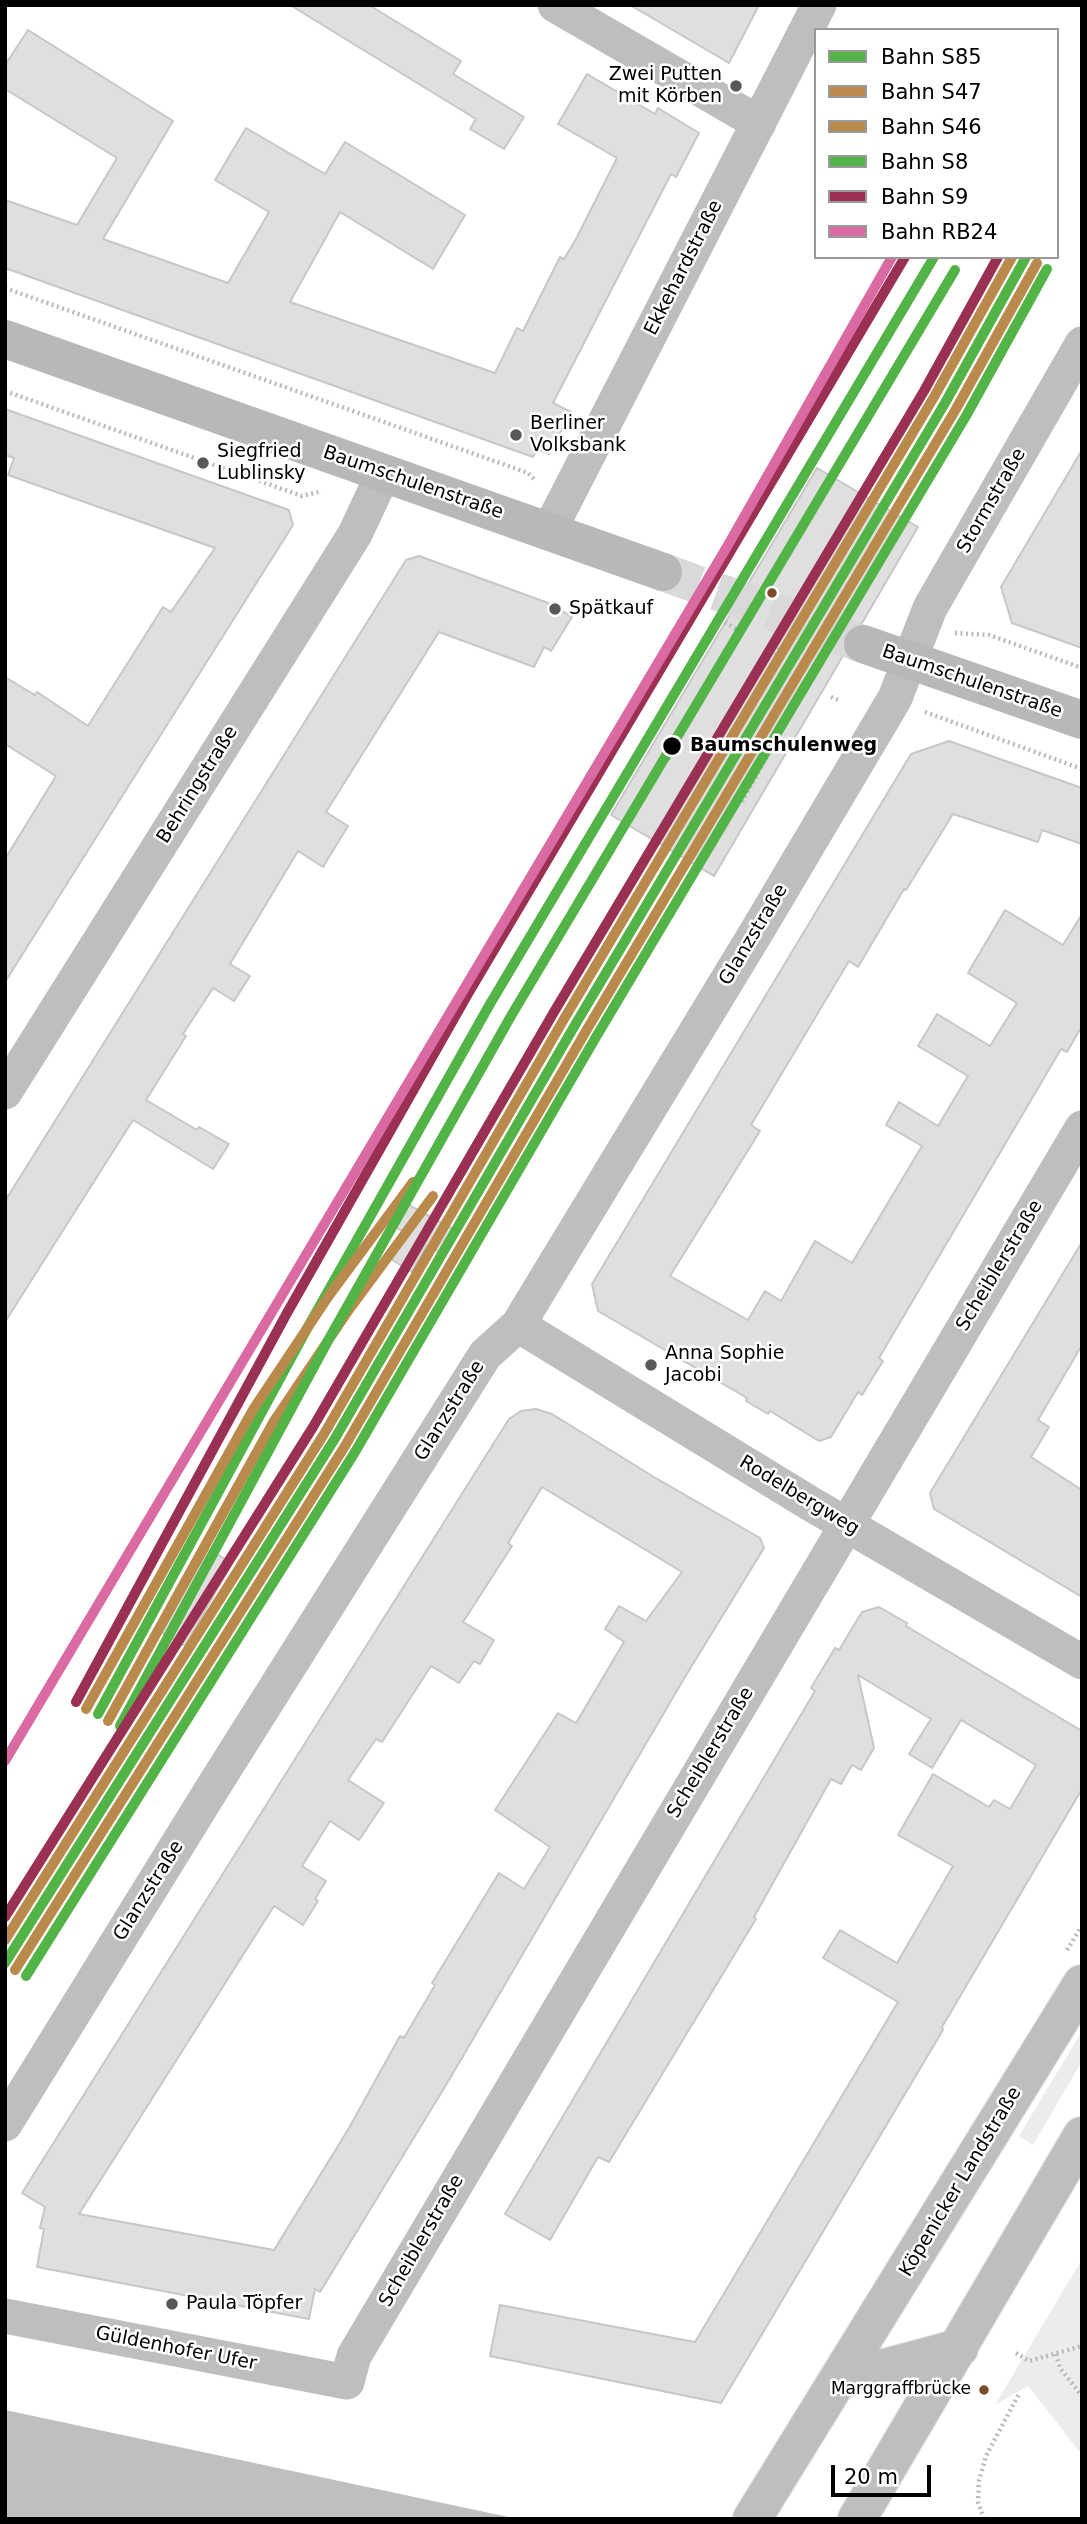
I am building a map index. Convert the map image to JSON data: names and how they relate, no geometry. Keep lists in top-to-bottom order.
{
  "streets": {
    "main road": ["Baumschulenstraße", "Köpenicker Landstraße"],
    "street": [
      "Ekkehardstraße",
      "Stormstraße",
      "Behringstraße",
      "Glanzstraße",
      "Scheiblerstraße",
      "Rodelbergweg",
      "Güldenhofer Ufer"
    ]
  },
  "crossings": [
    ["Ekkehardstraße", "Baumschulenstraße"],
    ["Baumschulenstraße", "Stormstraße"],
    ["Baumschulenstraße", "Behringstraße"],
    ["Baumschulenstraße", "Glanzstraße"],
    ["Stormstraße", "Glanzstraße"],
    ["Glanzstraße", "Rodelbergweg"],
    ["Scheiblerstraße", "Rodelbergweg"],
    ["Scheiblerstraße", "Güldenhofer Ufer"]
  ],
  "places": [
    "Zwei Putten mit Körben",
    "Berliner Volksbank",
    "Siegfried Lublinsky",
    "Spätkauf",
    "Baumschulenweg",
    "Anna Sophie Jacobi",
    "Paula Töpfer",
    "Marggraffbrücke"
  ],
  "lines": [
    "rail line S85",
    "rail line S46",
    "rail line S9",
    "rail line RB24",
    "rail line S47",
    "rail line S8"
  ],
  "legend": [
    "Bahn S85",
    "Bahn S47",
    "Bahn S46",
    "Bahn S8",
    "Bahn S9",
    "Bahn RB24"
  ],
  "scale_bar": "20 m"
}
